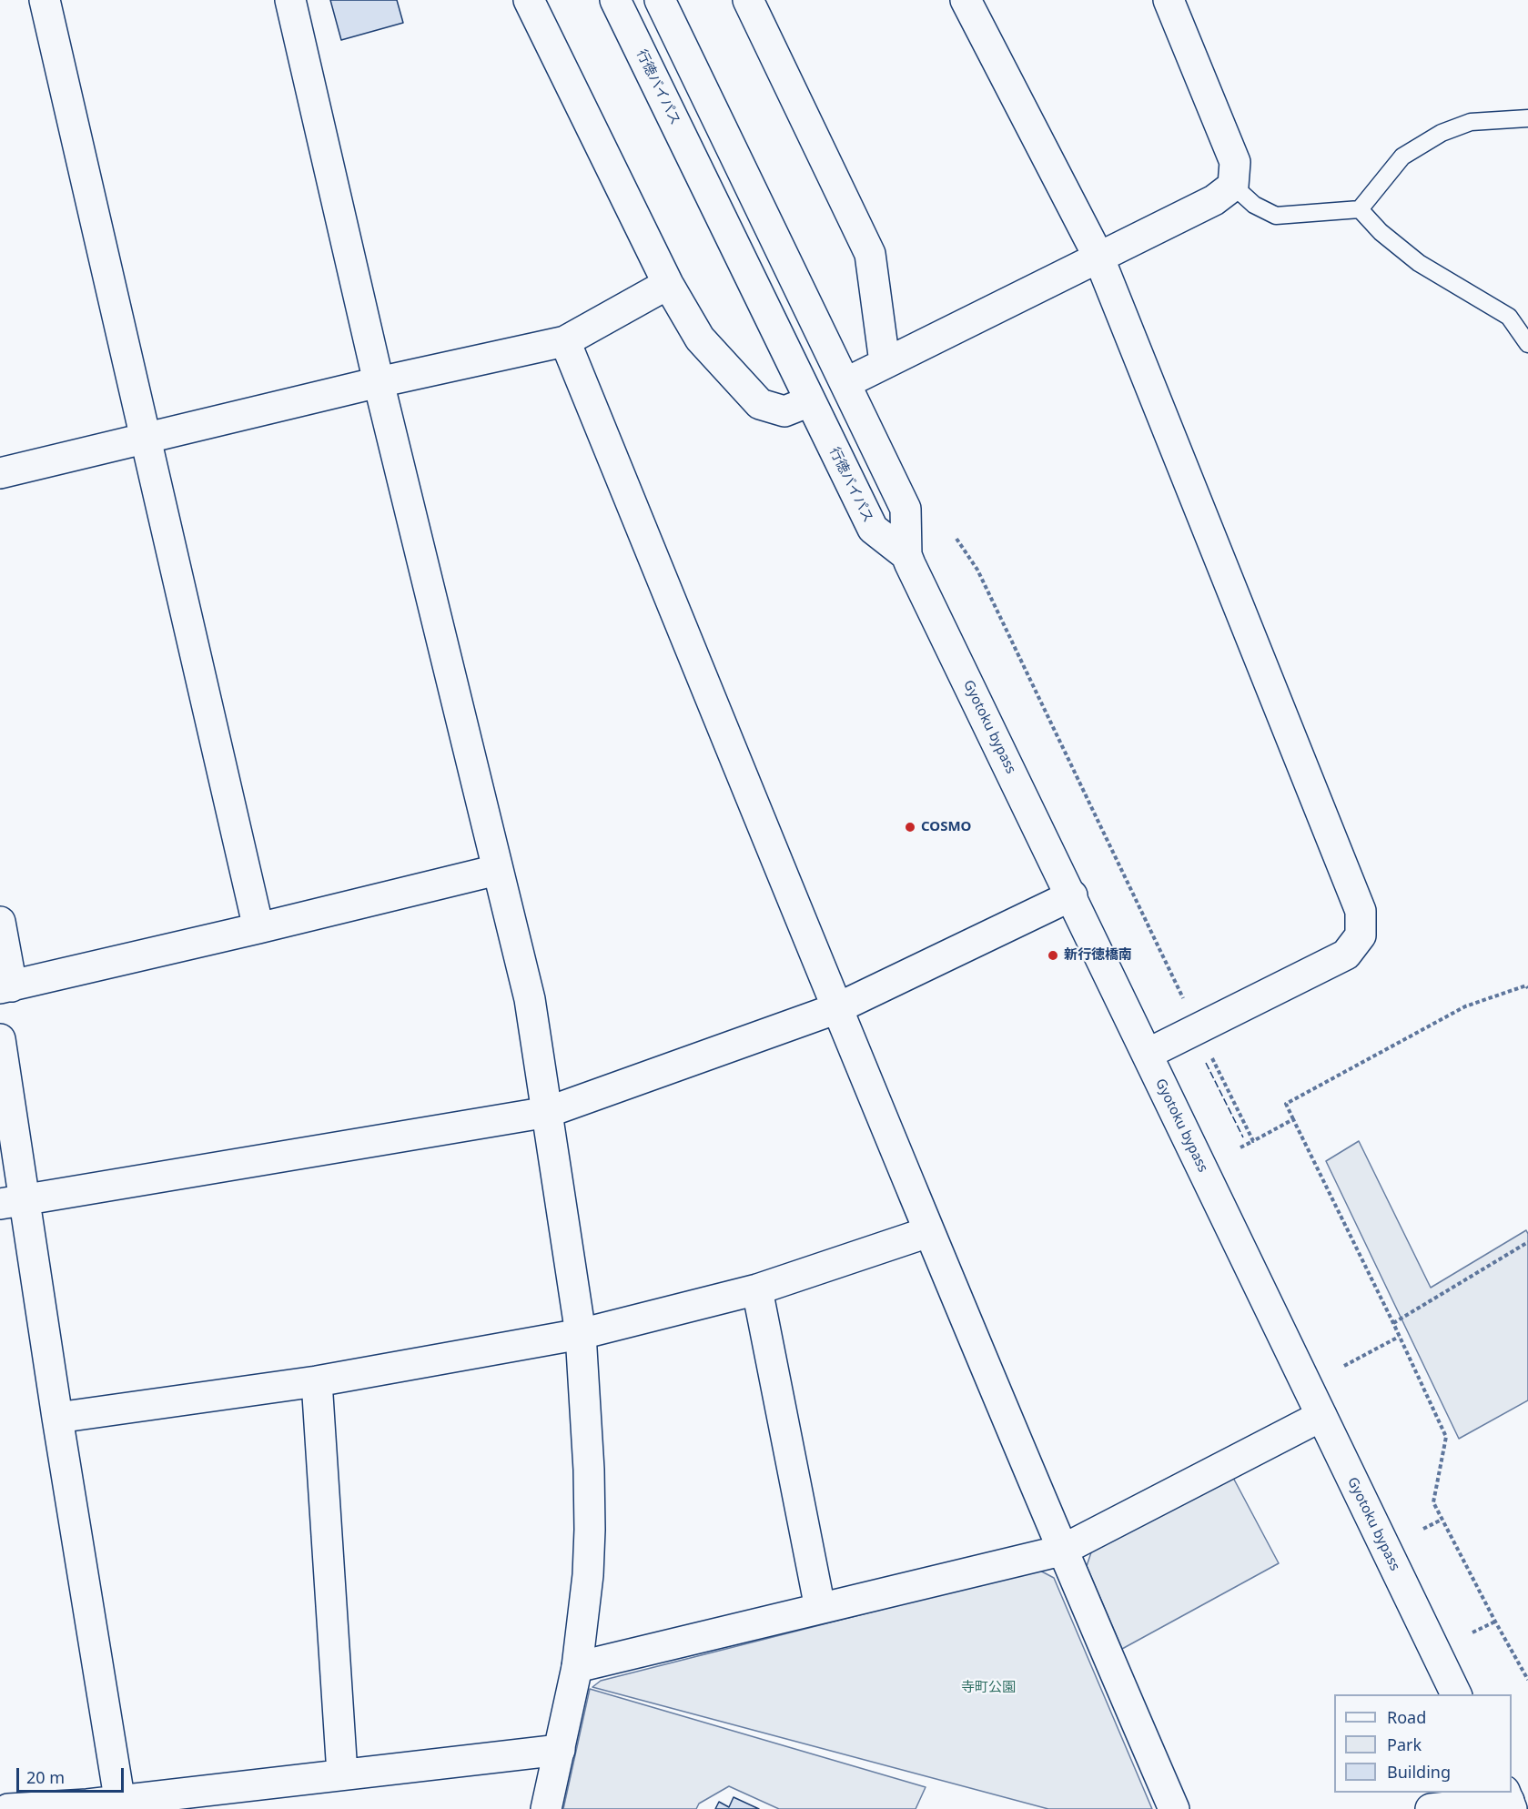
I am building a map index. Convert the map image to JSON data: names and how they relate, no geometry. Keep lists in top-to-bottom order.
{
  "streets": {
    "street": ["行徳バイパス", "Gyotoku bypass"]
  },
  "crossings": [
    ["行徳バイパス", "Gyotoku bypass"]
  ],
  "parks": ["寺町公園"],
  "places": ["COSMO", "新行徳橋南"],
  "legend": ["Road", "Park", "Building"],
  "scale_bar": "20 m"
}
